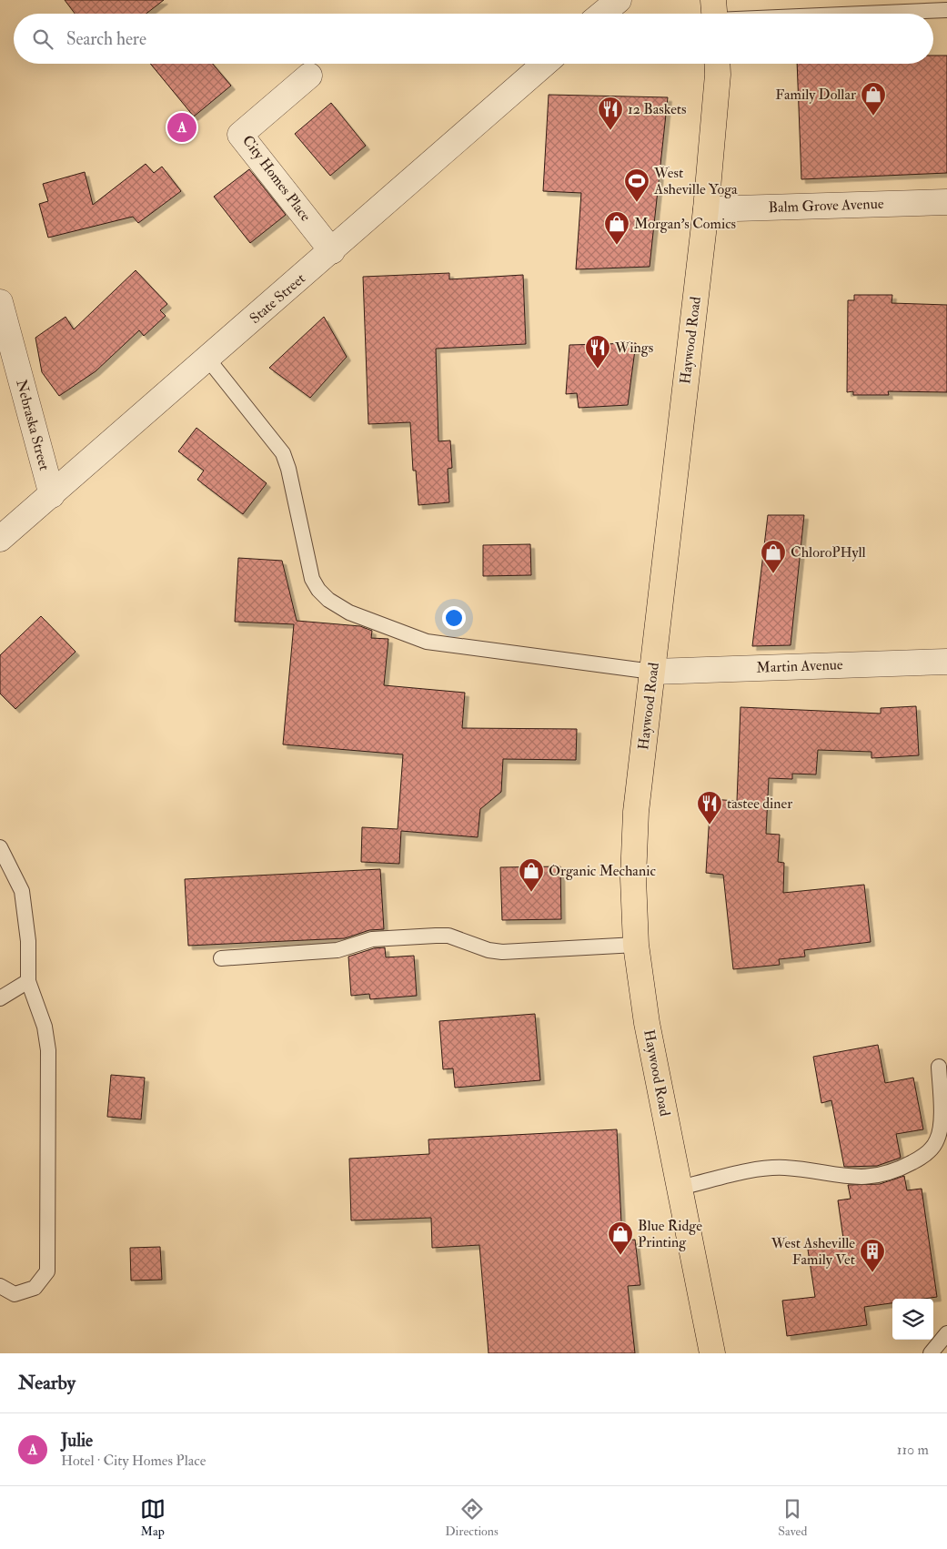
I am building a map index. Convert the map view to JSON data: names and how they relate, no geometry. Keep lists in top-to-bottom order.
{
  "streets": {
    "main road": ["Haywood Road"],
    "street": [
      "City Homes Place",
      "Balm Grove Avenue",
      "State Street",
      "Nebraska Street",
      "Martin Avenue"
    ]
  },
  "crossings": [
    ["City Homes Place", "State Street"],
    ["Balm Grove Avenue", "Haywood Road"],
    ["State Street", "Nebraska Street"],
    ["Haywood Road", "Martin Avenue"]
  ],
  "places": {
    "shop": [
      "Family Dollar",
      "Morgan's Comics",
      "ChloroPHyll",
      "Organic Mechanic",
      "Blue Ridge Printing"
    ],
    "restaurant": ["12 Baskets", "Wings", "tastee diner"],
    "sports": ["West Asheville Yoga"],
    "building": ["West Asheville Family Vet"]
  },
  "page": {
    "search": "Search here",
    "pins": "A",
    "heading": "Nearby",
    "list": [
      {
        "mark": "A",
        "name": "Julie",
        "note": "Hotel · City Homes Place",
        "value": "110 m"
      }
    ],
    "nav": ["Map", "Directions", "Saved"]
  }
}
